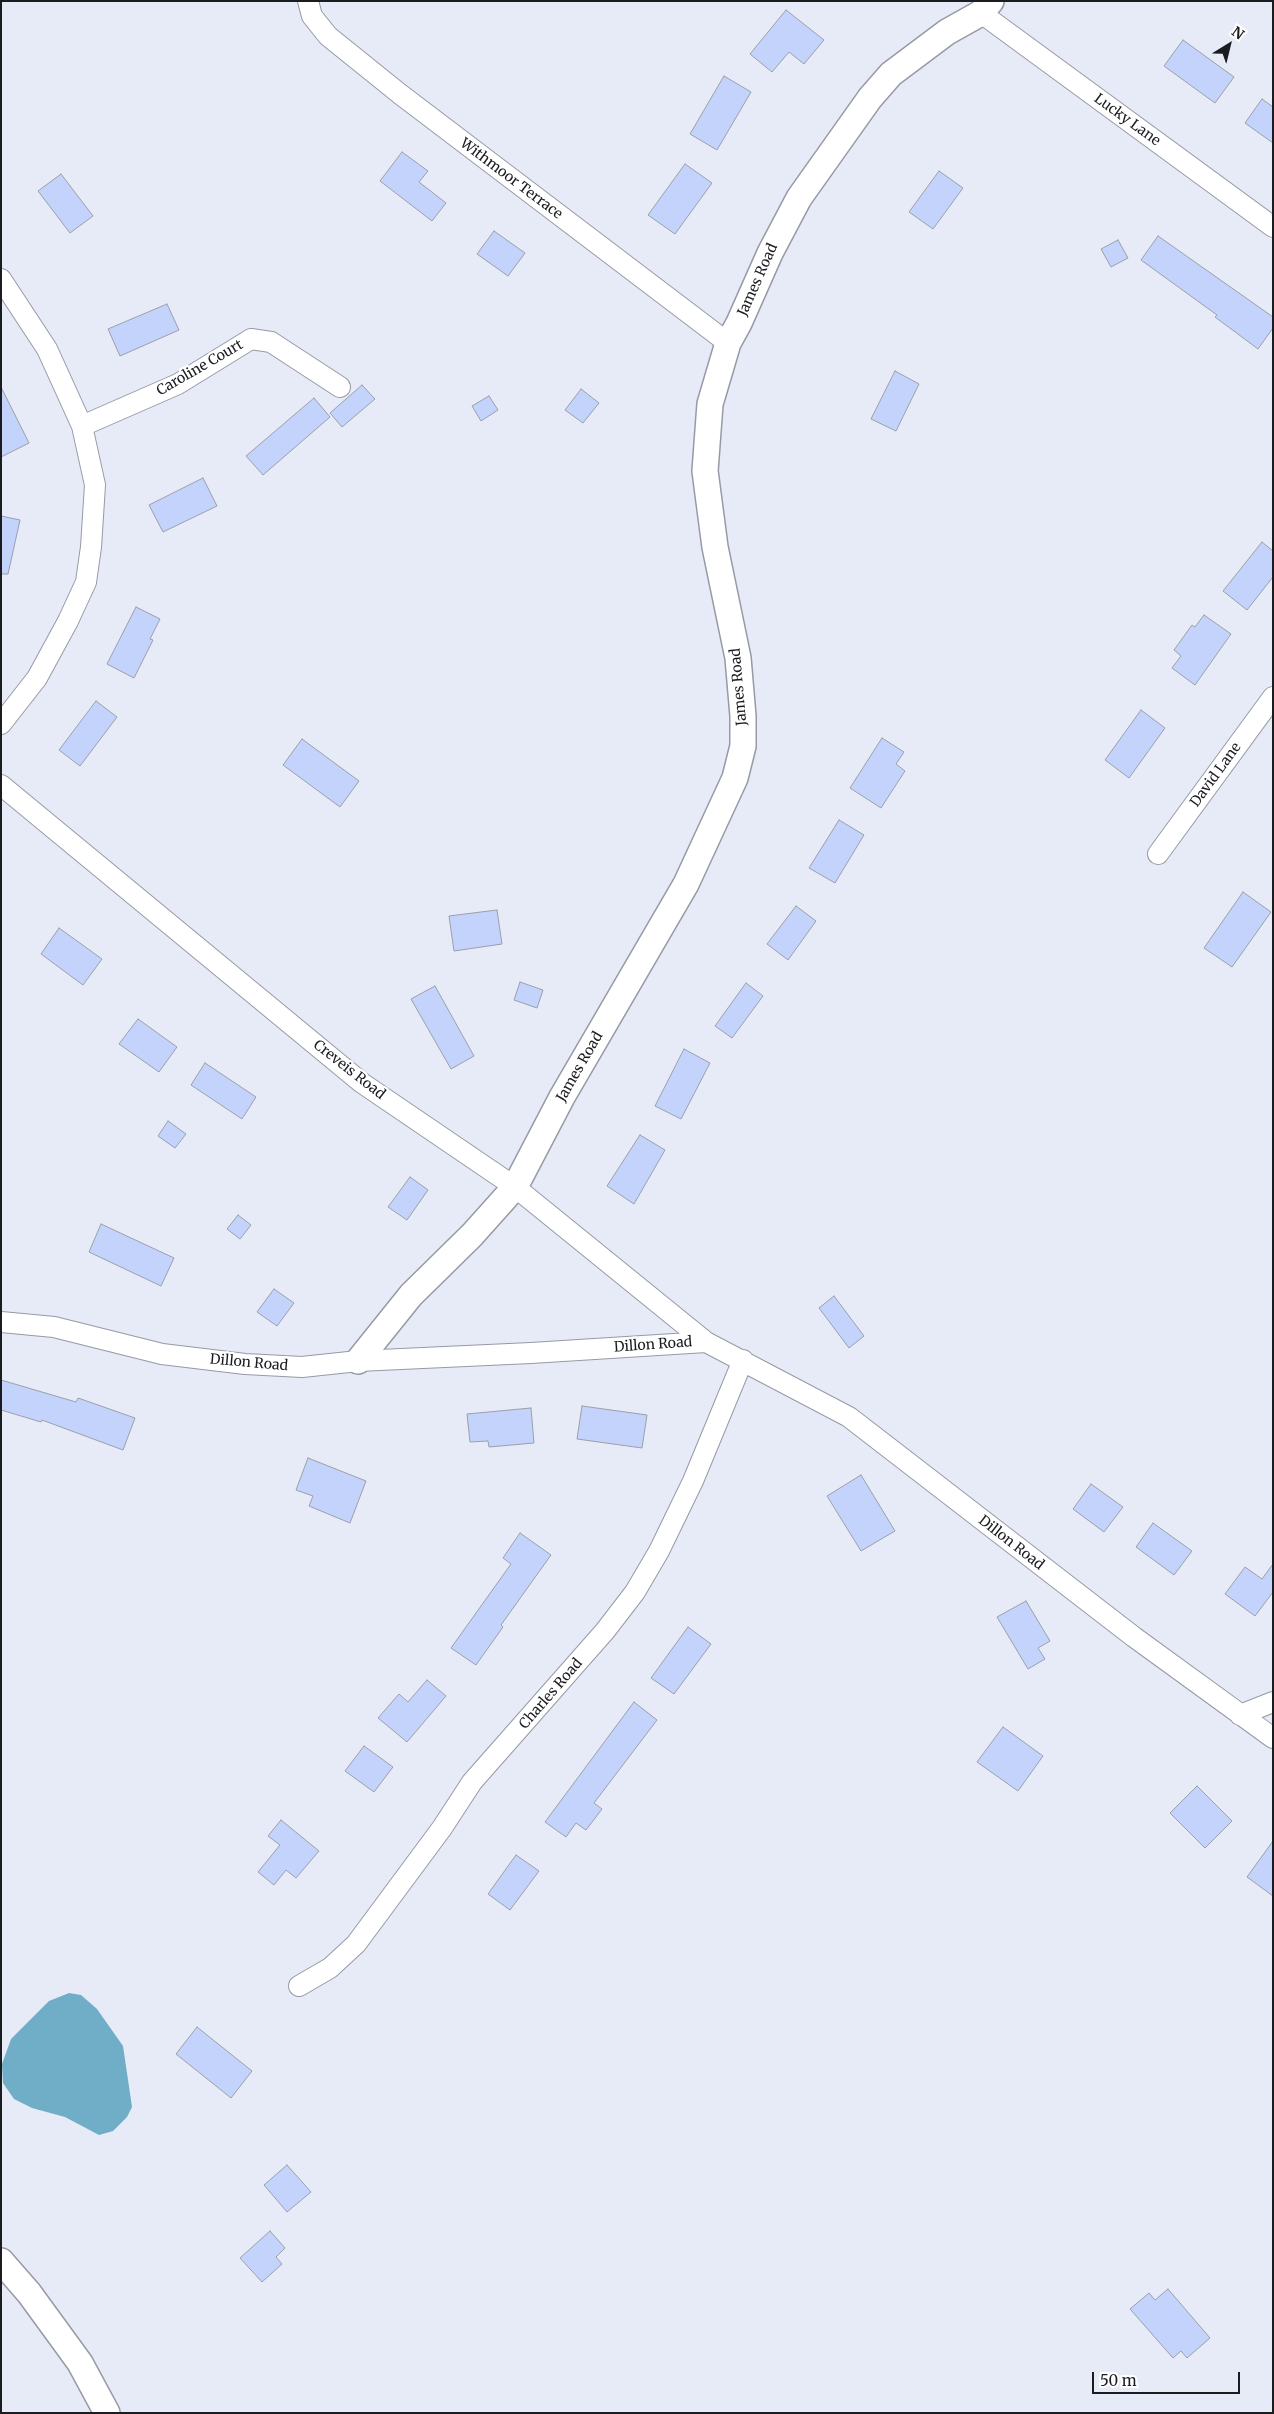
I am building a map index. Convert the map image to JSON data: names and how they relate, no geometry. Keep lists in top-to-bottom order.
{
  "streets": {
    "street": [
      "Lucky Lane",
      "Withmoor Terrace",
      "James Road",
      "Caroline Court",
      "David Lane",
      "Creveis Road",
      "Dillon Road",
      "Charles Road"
    ]
  },
  "crossings": [
    ["Lucky Lane", "James Road"],
    ["Withmoor Terrace", "James Road"],
    ["James Road", "Creveis Road"],
    ["James Road", "Dillon Road"],
    ["Creveis Road", "Dillon Road"],
    ["Dillon Road", "Charles Road"]
  ],
  "scale_bar": "50 m",
  "north": "top right"
}
